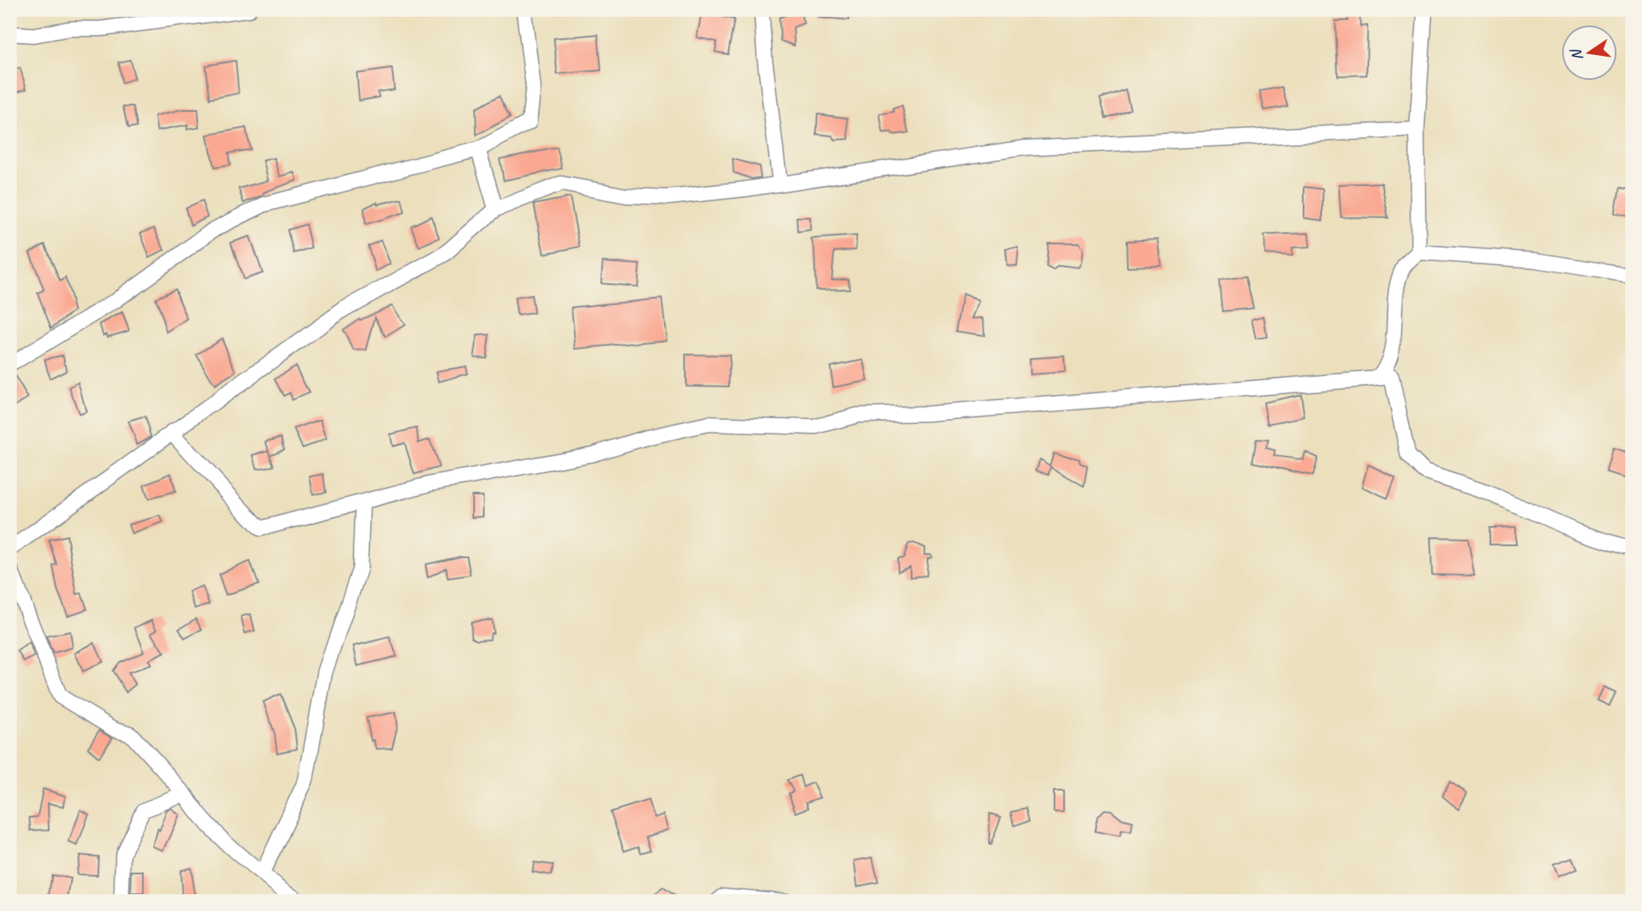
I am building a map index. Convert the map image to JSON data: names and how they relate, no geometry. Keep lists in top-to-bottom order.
{
  "north": "left"
}
